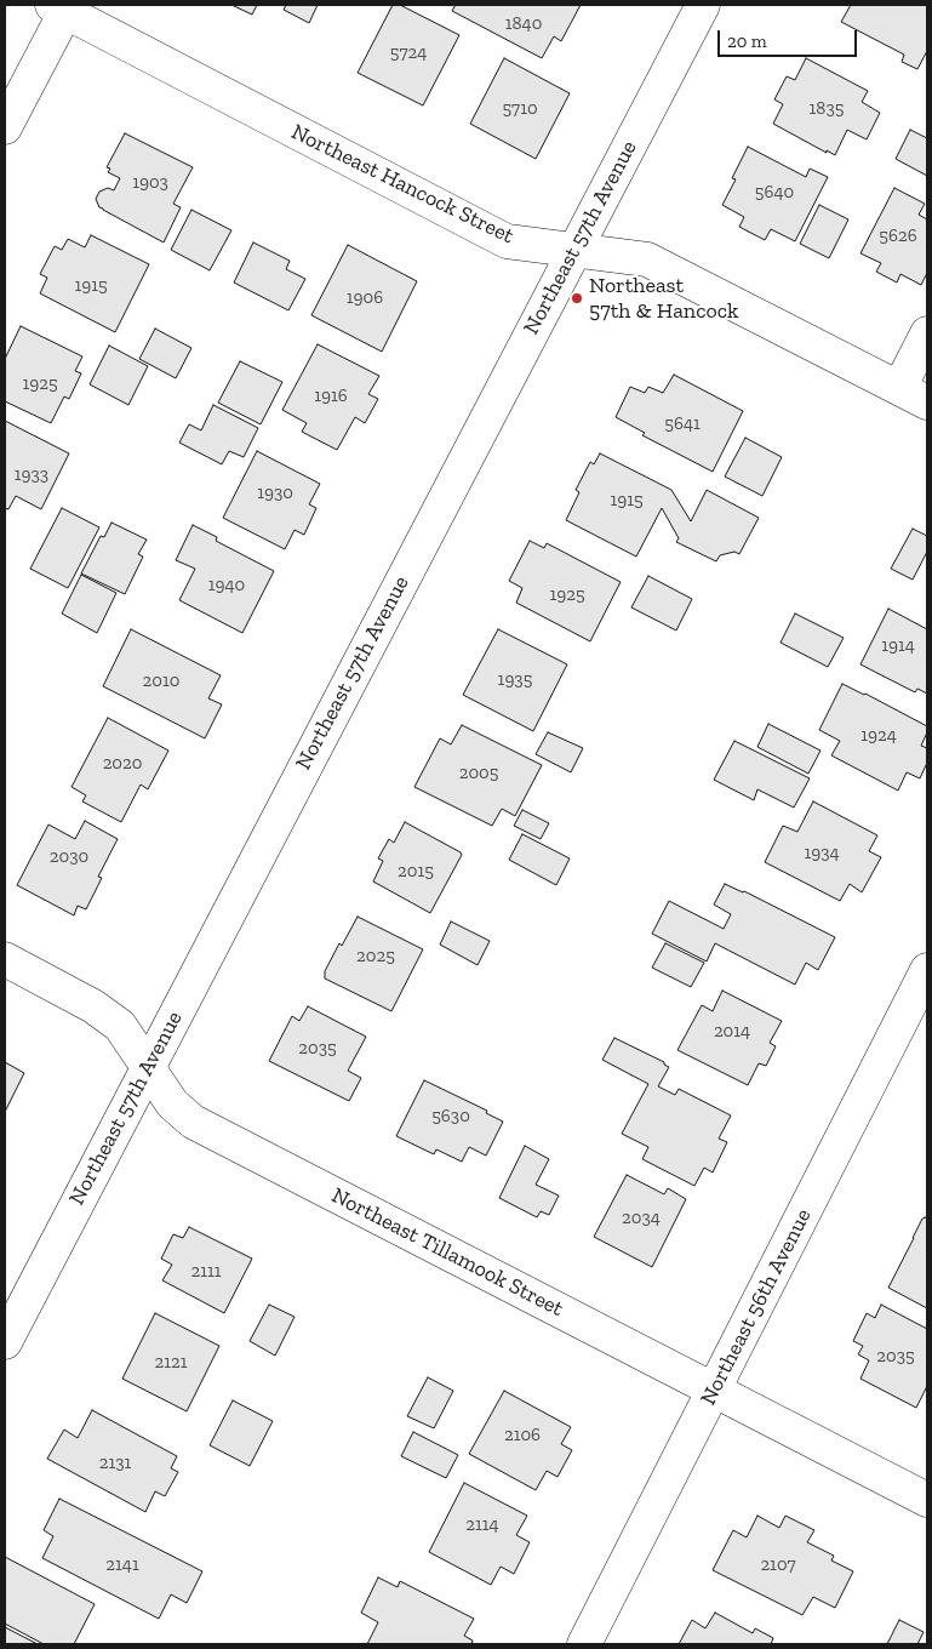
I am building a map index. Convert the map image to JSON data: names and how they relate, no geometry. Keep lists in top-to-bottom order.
{
  "streets": {
    "street": [
      "Northeast Hancock Street",
      "Northeast 57th Avenue",
      "Northeast Tillamook Street",
      "Northeast 56th Avenue"
    ]
  },
  "crossings": [
    ["Northeast Hancock Street", "Northeast 57th Avenue"],
    ["Northeast 57th Avenue", "Northeast Tillamook Street"],
    ["Northeast Tillamook Street", "Northeast 56th Avenue"]
  ],
  "places": ["Northeast 57th & Hancock"],
  "house_numbers": [
    "1840",
    "5724",
    "5710",
    "1835",
    "1903",
    "5640",
    "5626",
    "1915",
    "1906",
    "1925",
    "1916",
    "5641",
    "1933",
    "1930",
    "1915",
    "1940",
    "1925",
    "1914",
    "1935",
    "2010",
    "1924",
    "2020",
    "2005",
    "1934",
    "2030",
    "2015",
    "2025",
    "2014",
    "2035",
    "5630",
    "2034",
    "2111",
    "2035",
    "2121",
    "2106",
    "2131",
    "2114",
    "2141",
    "2107"
  ],
  "scale_bar": "20 m"
}
